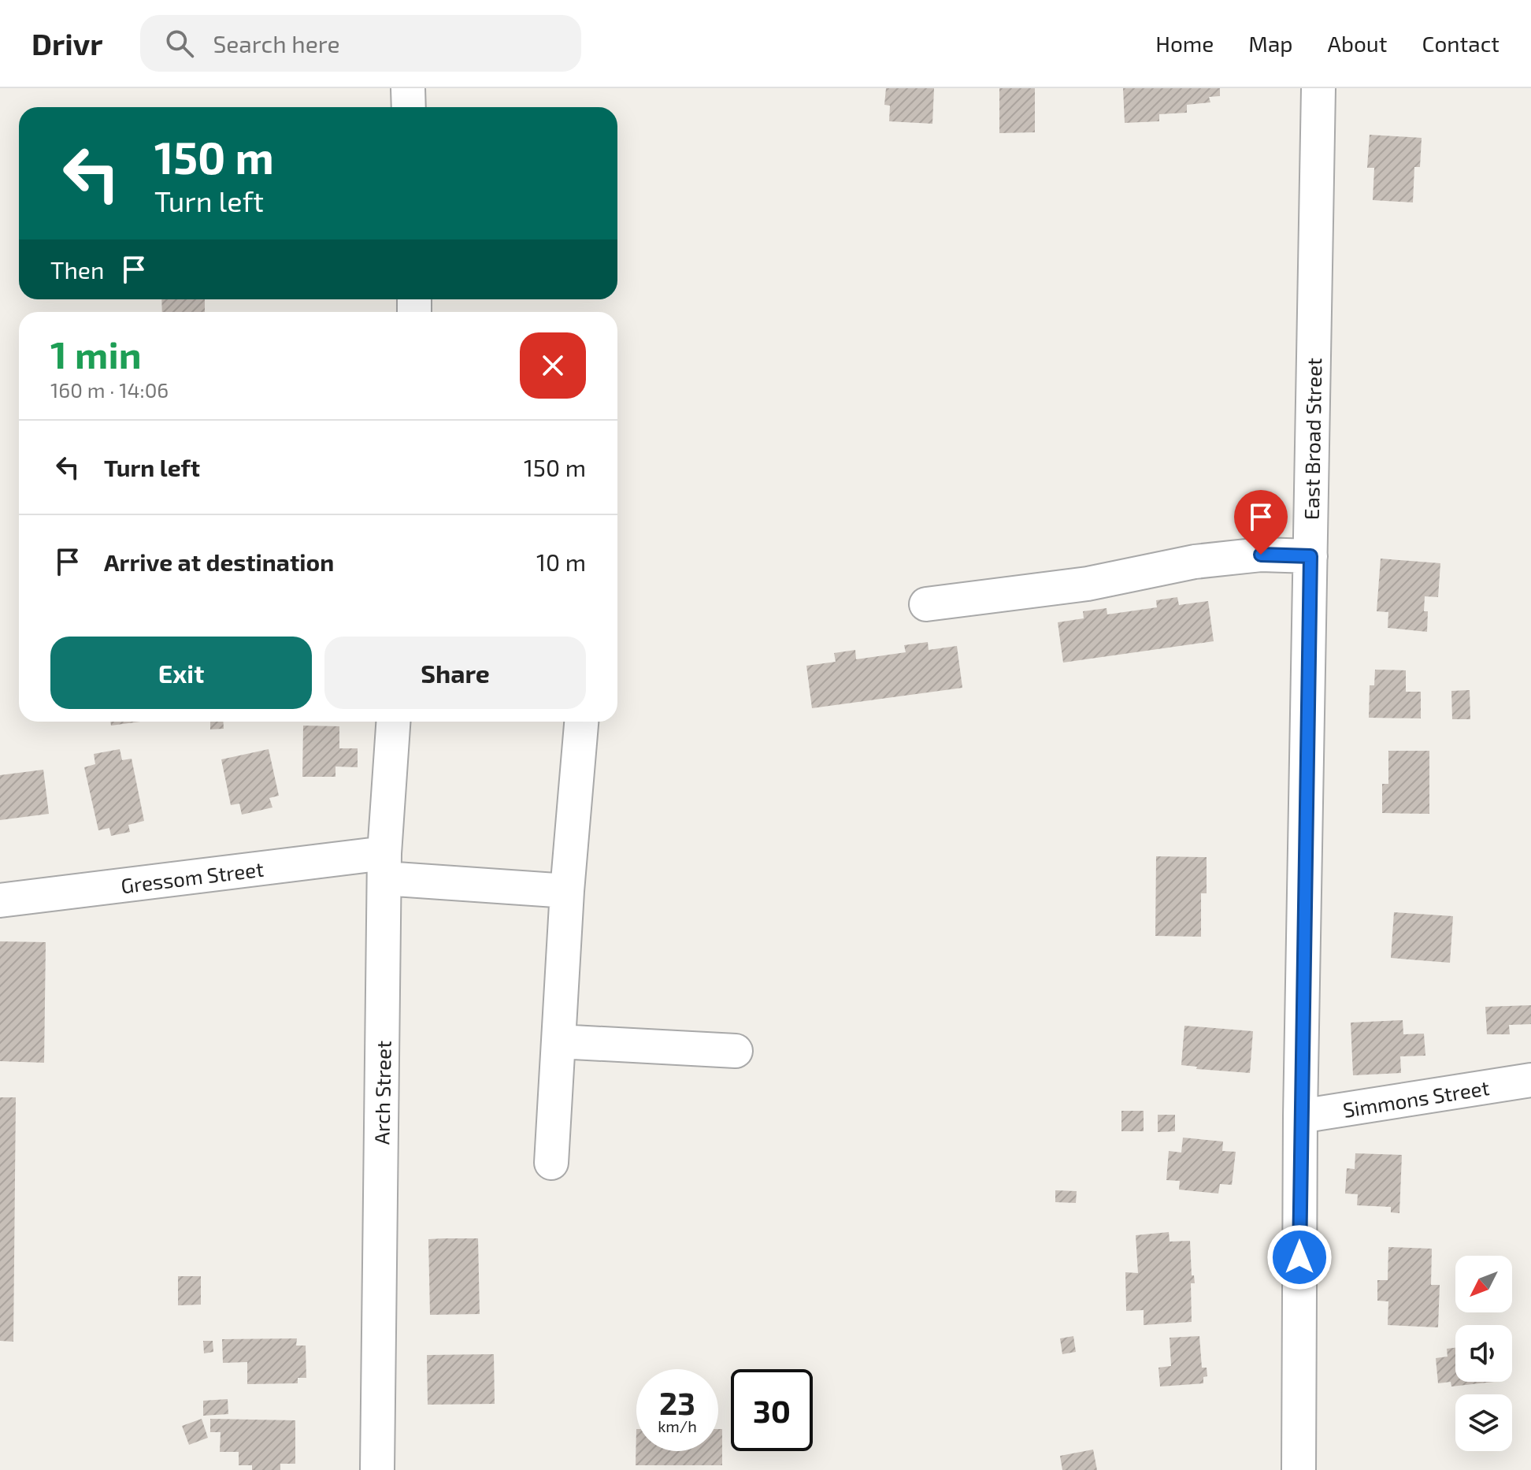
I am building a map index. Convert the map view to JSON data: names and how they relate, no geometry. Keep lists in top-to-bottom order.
{
  "streets": {
    "street": [
      "East Broad Street",
      "Gressom Street",
      "Arch Street",
      "Simmons Street"
    ]
  },
  "crossings": [
    ["East Broad Street", "Simmons Street"],
    ["Gressom Street", "Arch Street"]
  ],
  "north": "bottom left",
  "page": {
    "header": "Drivr",
    "search": "Search here",
    "nav": [
      "Home",
      "Map",
      "About",
      "Contact"
    ],
    "turn": ["150 m", "Turn left"],
    "then": "Then",
    "heading": ["1 min", "160 m · 14:06"],
    "list": [
      {
        "name": "Turn left",
        "value": "150 m"
      },
      {
        "name": "Arrive at destination",
        "value": "10 m"
      }
    ],
    "buttons": ["Exit", "Share"],
    "speed": "23 km/h",
    "limit": "30"
  }
}
